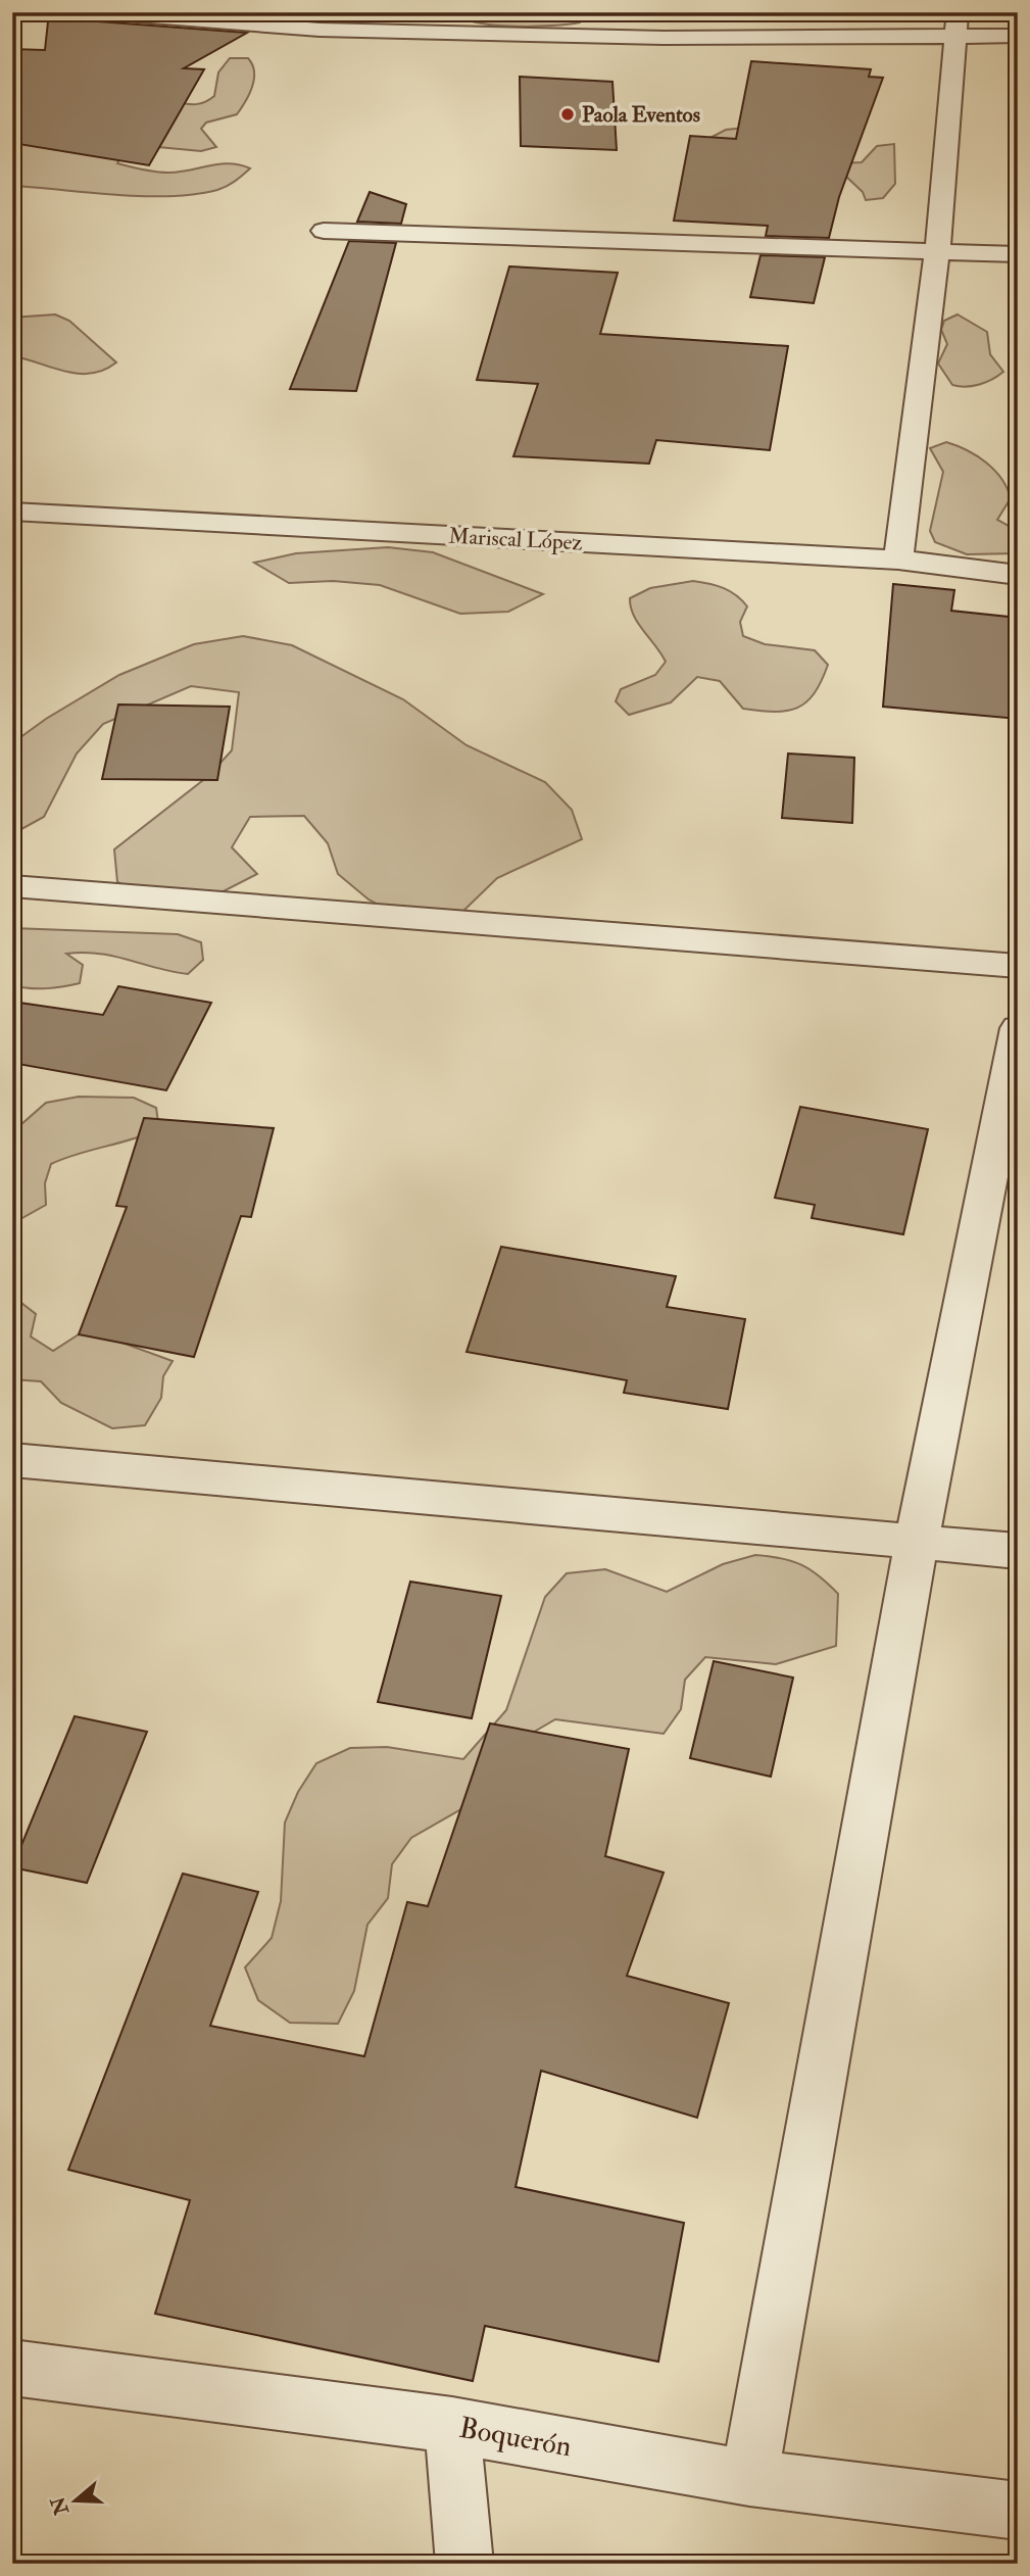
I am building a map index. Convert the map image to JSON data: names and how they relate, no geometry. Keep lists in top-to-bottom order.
{
  "streets": {
    "street": ["Mariscal López", "Boquerón"]
  },
  "places": ["Paola Eventos"],
  "north": "left"
}
